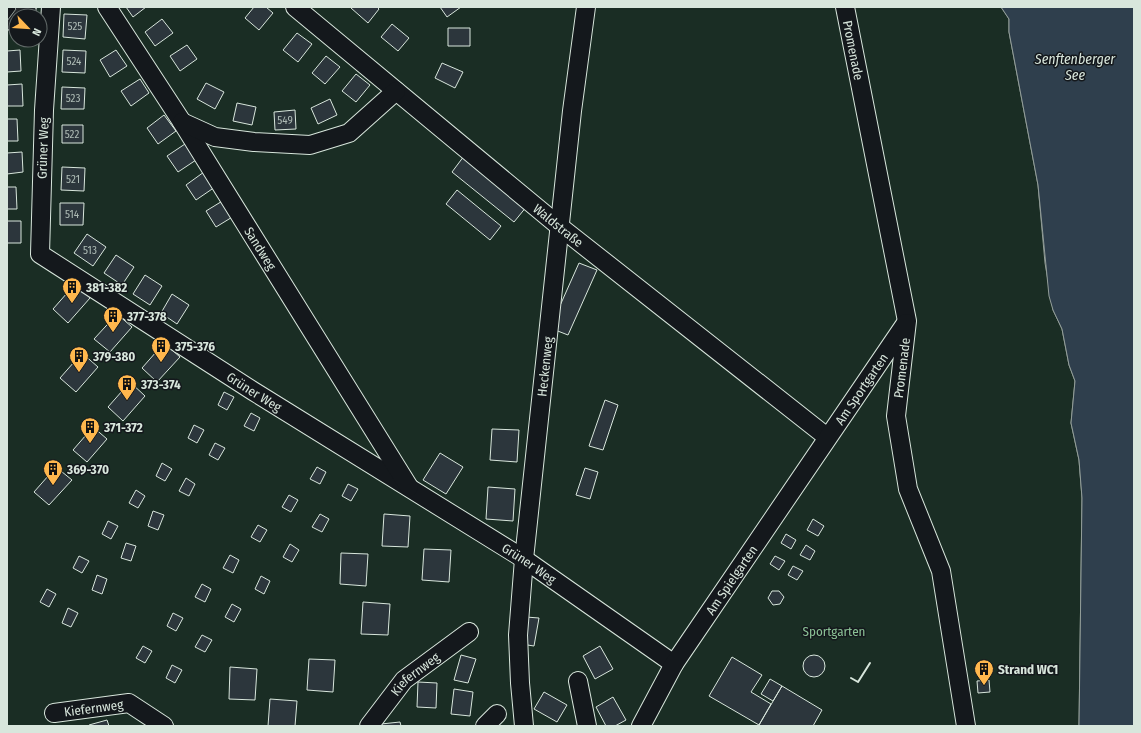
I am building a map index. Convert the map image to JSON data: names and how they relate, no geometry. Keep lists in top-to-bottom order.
{
  "streets": {
    "street": [
      "Promenade",
      "Grüner Weg",
      "Waldstraße",
      "Sandweg",
      "Heckenweg",
      "Am Sportgarten",
      "Am Spielgarten",
      "Kiefernweg"
    ]
  },
  "crossings": [
    ["Promenade", "Am Sportgarten"],
    ["Grüner Weg", "Sandweg"],
    ["Grüner Weg", "Heckenweg"],
    ["Grüner Weg", "Am Spielgarten"],
    ["Waldstraße", "Heckenweg"],
    ["Waldstraße", "Am Sportgarten"],
    ["Waldstraße", "Am Spielgarten"],
    ["Am Sportgarten", "Am Spielgarten"]
  ],
  "water": ["Senftenberger See"],
  "parks": ["Sportgarten"],
  "places": {
    "building": [
      "381-382",
      "377-378",
      "375-376",
      "379-380",
      "373-374",
      "371-372",
      "369-370",
      "Strand WC1"
    ]
  },
  "house_numbers": [
    "525",
    "524",
    "523",
    "549",
    "522",
    "521",
    "514",
    "513"
  ],
  "north": "bottom right"
}
